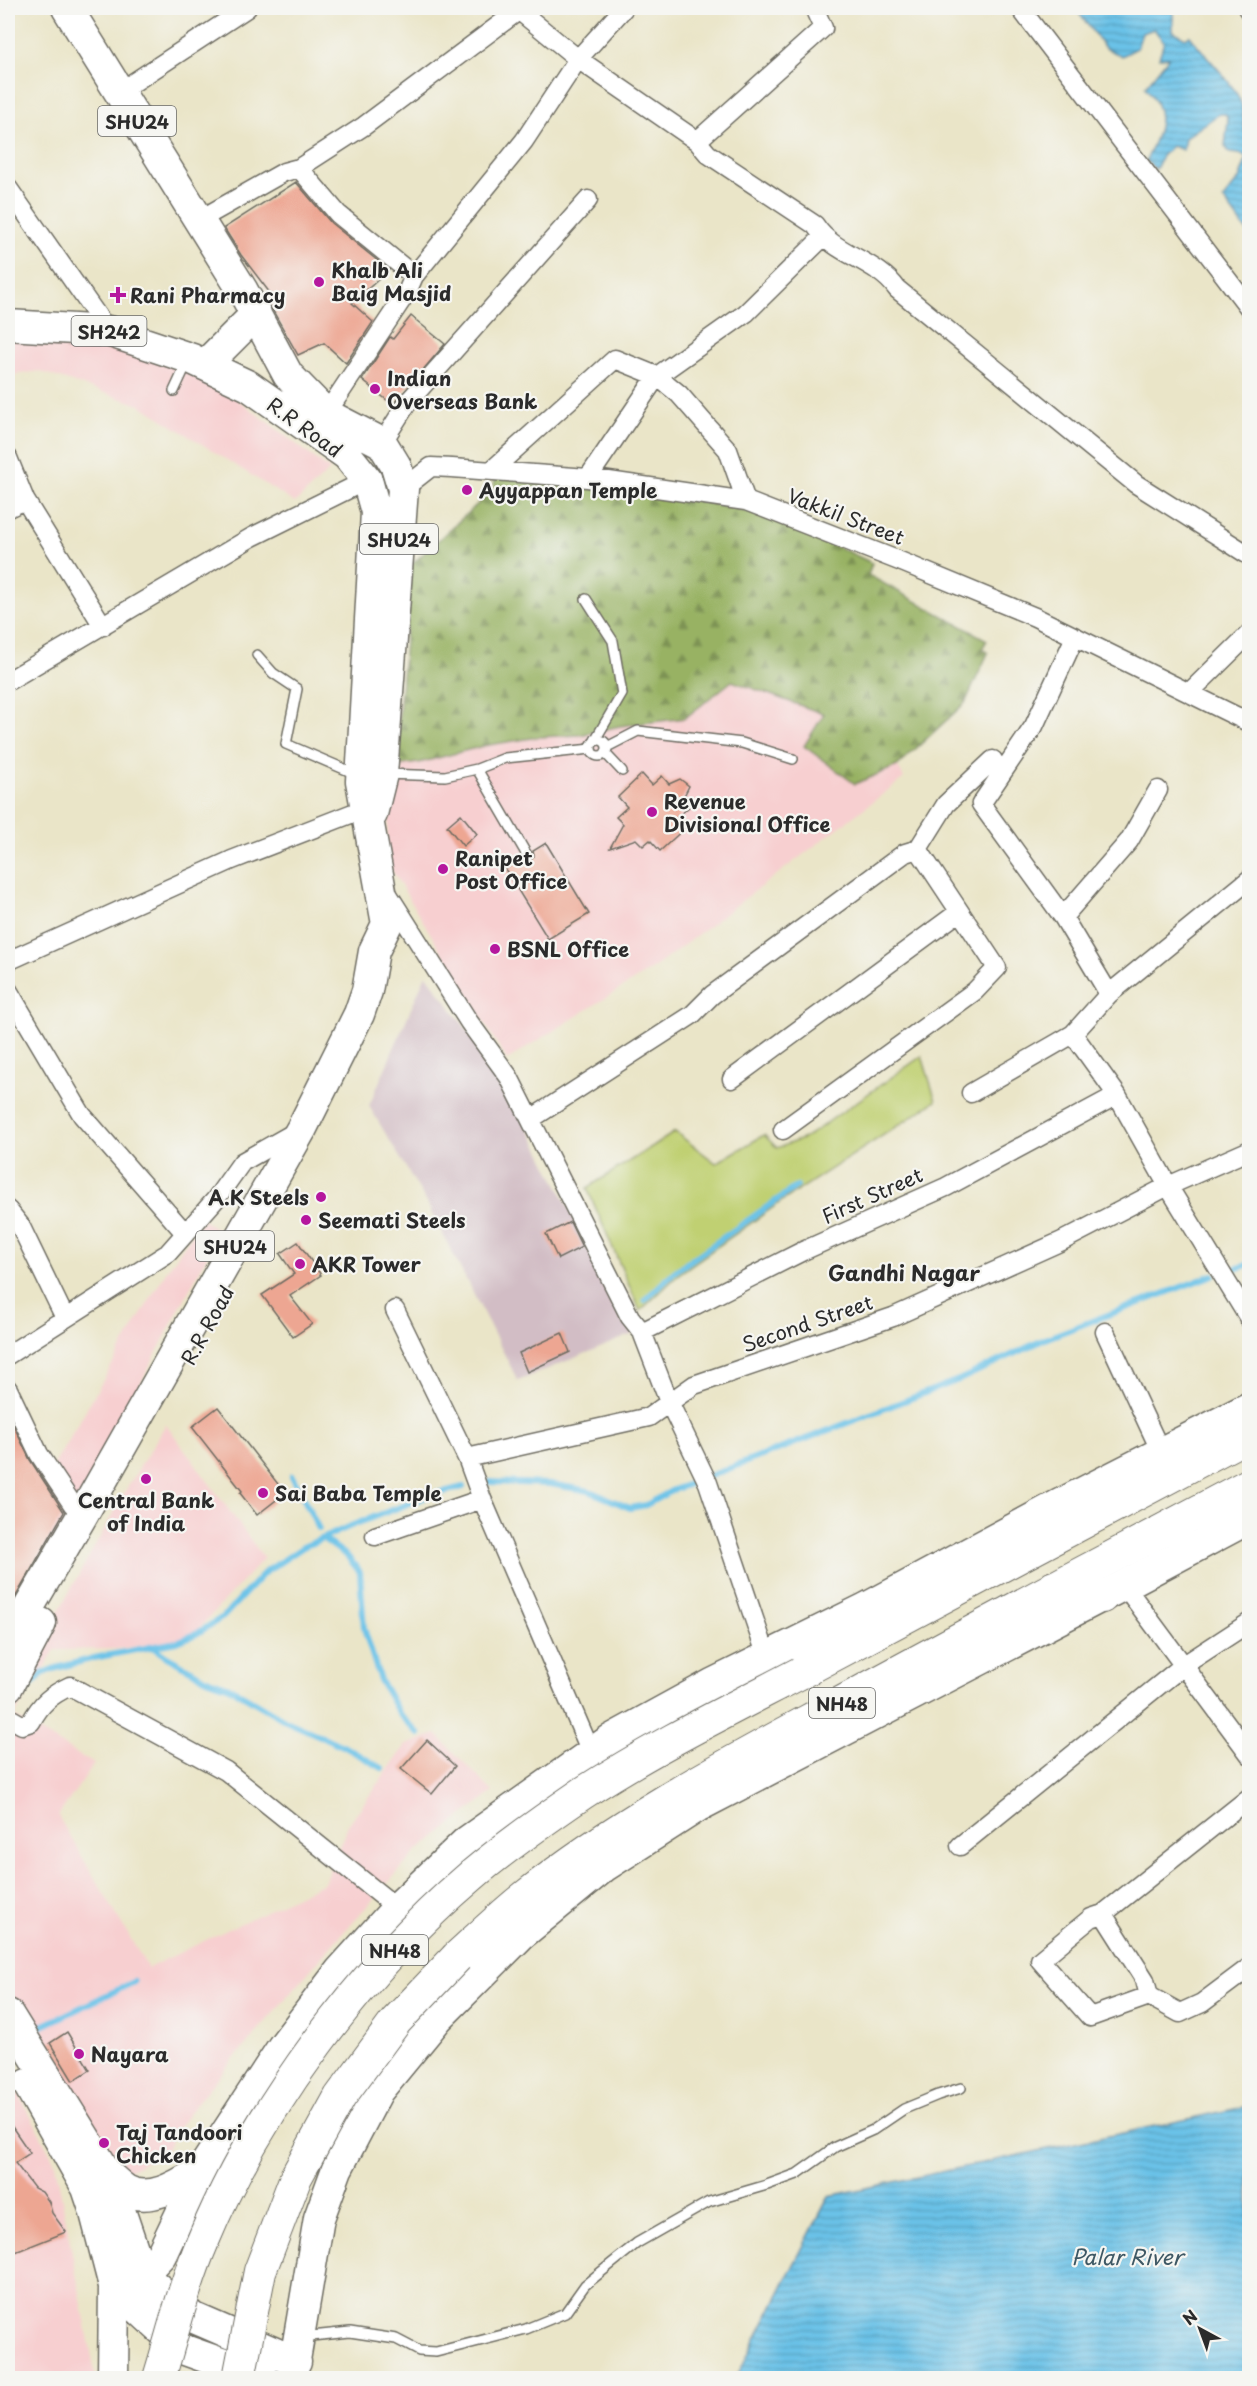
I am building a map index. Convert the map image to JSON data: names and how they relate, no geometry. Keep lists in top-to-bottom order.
{
  "streets": {
    "highway": ["NH48"],
    "main road": ["SHU24", "SH242", "R.R Road"],
    "street": ["Vakkil Street", "First Street", "Second Street"]
  },
  "crossings": [
    ["SHU24", "R.R Road"],
    ["R.R Road", "Vakkil Street"]
  ],
  "districts": ["Gandhi Nagar"],
  "water": ["Palar River"],
  "places": {
    "other": [
      "Khalb Ali Baig Masjid",
      "Indian Overseas Bank",
      "Ayyappan Temple",
      "Revenue Divisional Office",
      "Ranipet Post Office",
      "BSNL Office",
      "A.K Steels",
      "Seemati Steels",
      "AKR Tower",
      "Central Bank of India",
      "Sai Baba Temple",
      "Nayara",
      "Taj Tandoori Chicken"
    ],
    "health": ["Rani Pharmacy"]
  },
  "north": "top left"
}
